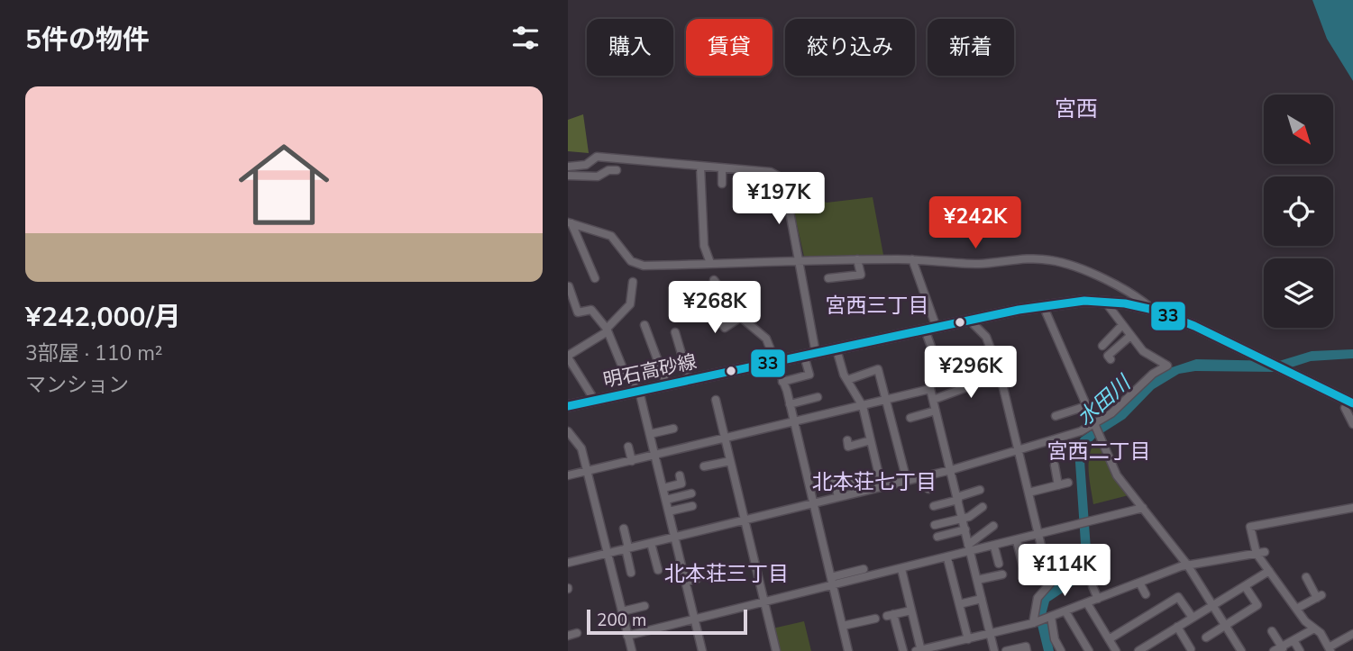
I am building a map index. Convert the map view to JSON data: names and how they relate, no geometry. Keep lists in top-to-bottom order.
{
  "streets": {
    "main road": ["明石高砂線"]
  },
  "districts": [
    "宮西",
    "宮西三丁目",
    "宮西二丁目",
    "北本荘七丁目",
    "北本荘三丁目"
  ],
  "water": ["水田川"],
  "lines": ["transit line 33"],
  "scale_bar": "200 m",
  "north": "bottom right",
  "page": {
    "heading": "5件の物件",
    "chip": [
      "購入",
      "賃貸",
      "絞り込み",
      "新着"
    ],
    "list": [
      {
        "name": "¥242,000/月",
        "note": "3部屋 · 110 m² · マンション"
      }
    ],
    "price": [
      "¥197K",
      "¥242K",
      "¥268K",
      "¥296K",
      "¥114K"
    ],
    "scale": "200 m"
  }
}
